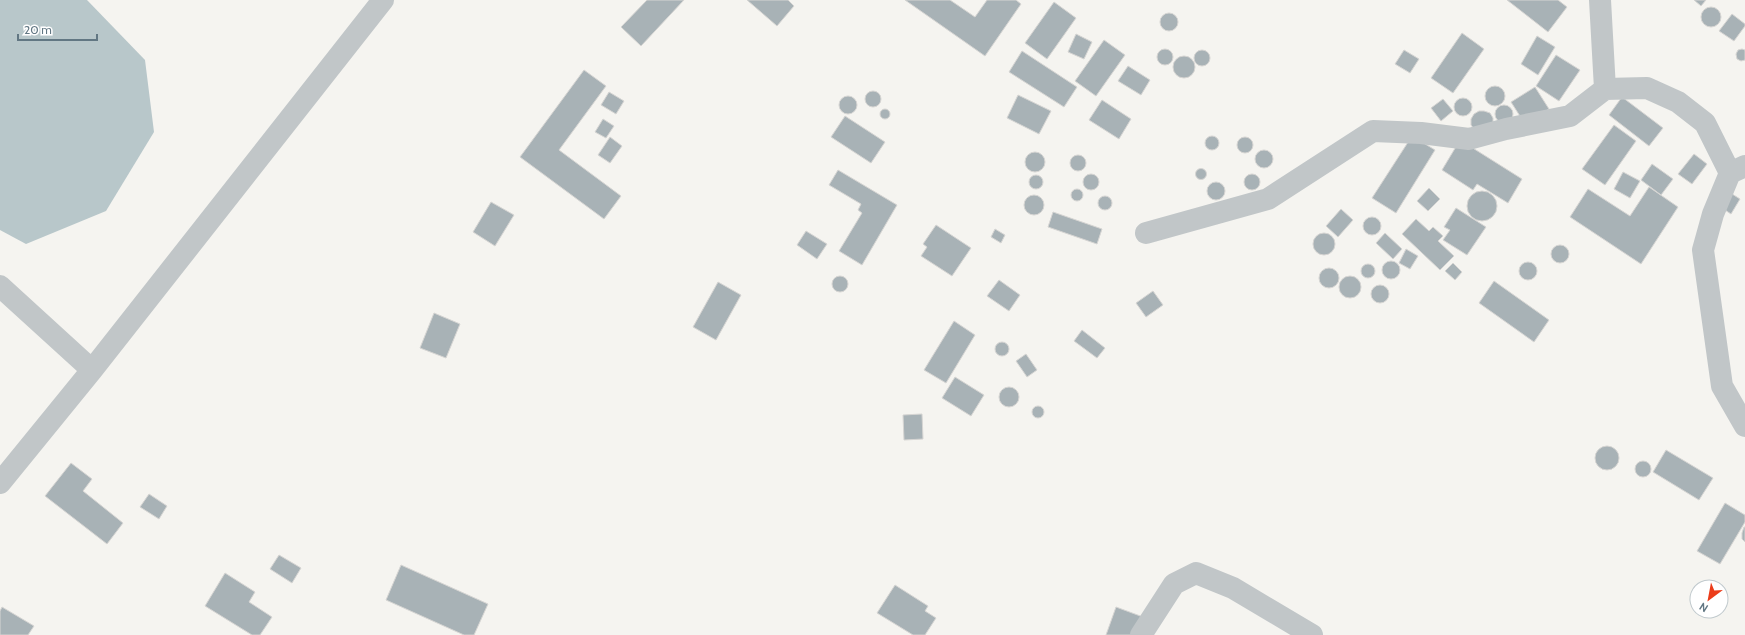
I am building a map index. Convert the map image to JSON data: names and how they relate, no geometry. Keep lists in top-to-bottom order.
{
  "scale_bar": "20 m",
  "north": "bottom left"
}
